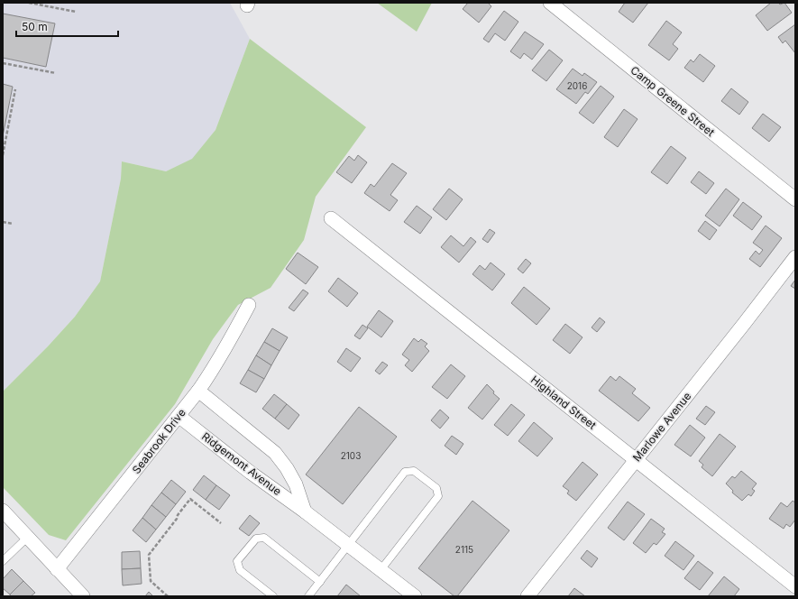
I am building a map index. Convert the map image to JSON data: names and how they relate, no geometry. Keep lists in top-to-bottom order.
{
  "streets": {
    "street": [
      "Camp Greene Street",
      "Highland Street",
      "Marlowe Avenue",
      "Seabrook Drive",
      "Ridgemont Avenue"
    ]
  },
  "crossings": [
    ["Highland Street", "Marlowe Avenue"],
    ["Seabrook Drive", "Ridgemont Avenue"]
  ],
  "house_numbers": ["2016", "2103", "2115"],
  "scale_bar": "50 m"
}
